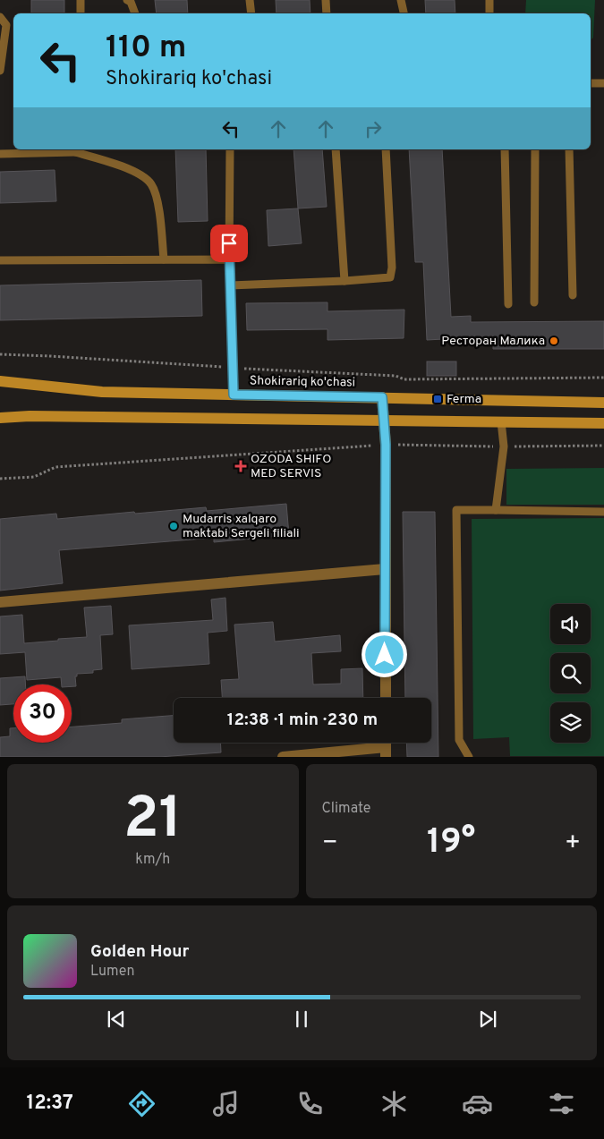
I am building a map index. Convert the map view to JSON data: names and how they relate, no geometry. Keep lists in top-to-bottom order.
{
  "streets": {
    "main road": ["Shokirariq ko'chasi"]
  },
  "places": {
    "other": ["Ресторан Малика", "Mudarris xalqaro maktabi Sergeli filiali"],
    "transit": ["Ferma"],
    "health": ["OZODA SHIFO MED SERVIS"]
  },
  "page": {
    "turn": ["110 m", "Shokirariq ko'chasi"],
    "limit": "30",
    "trip": "12:38 · 1 min · 230 m",
    "tile": [
      ["21", "km/h"],
      "Climate"
    ],
    "heat": ["−", "19°", "+"],
    "song": ["Golden Hour", "Lumen"],
    "tabs": "12:37"
  }
}
